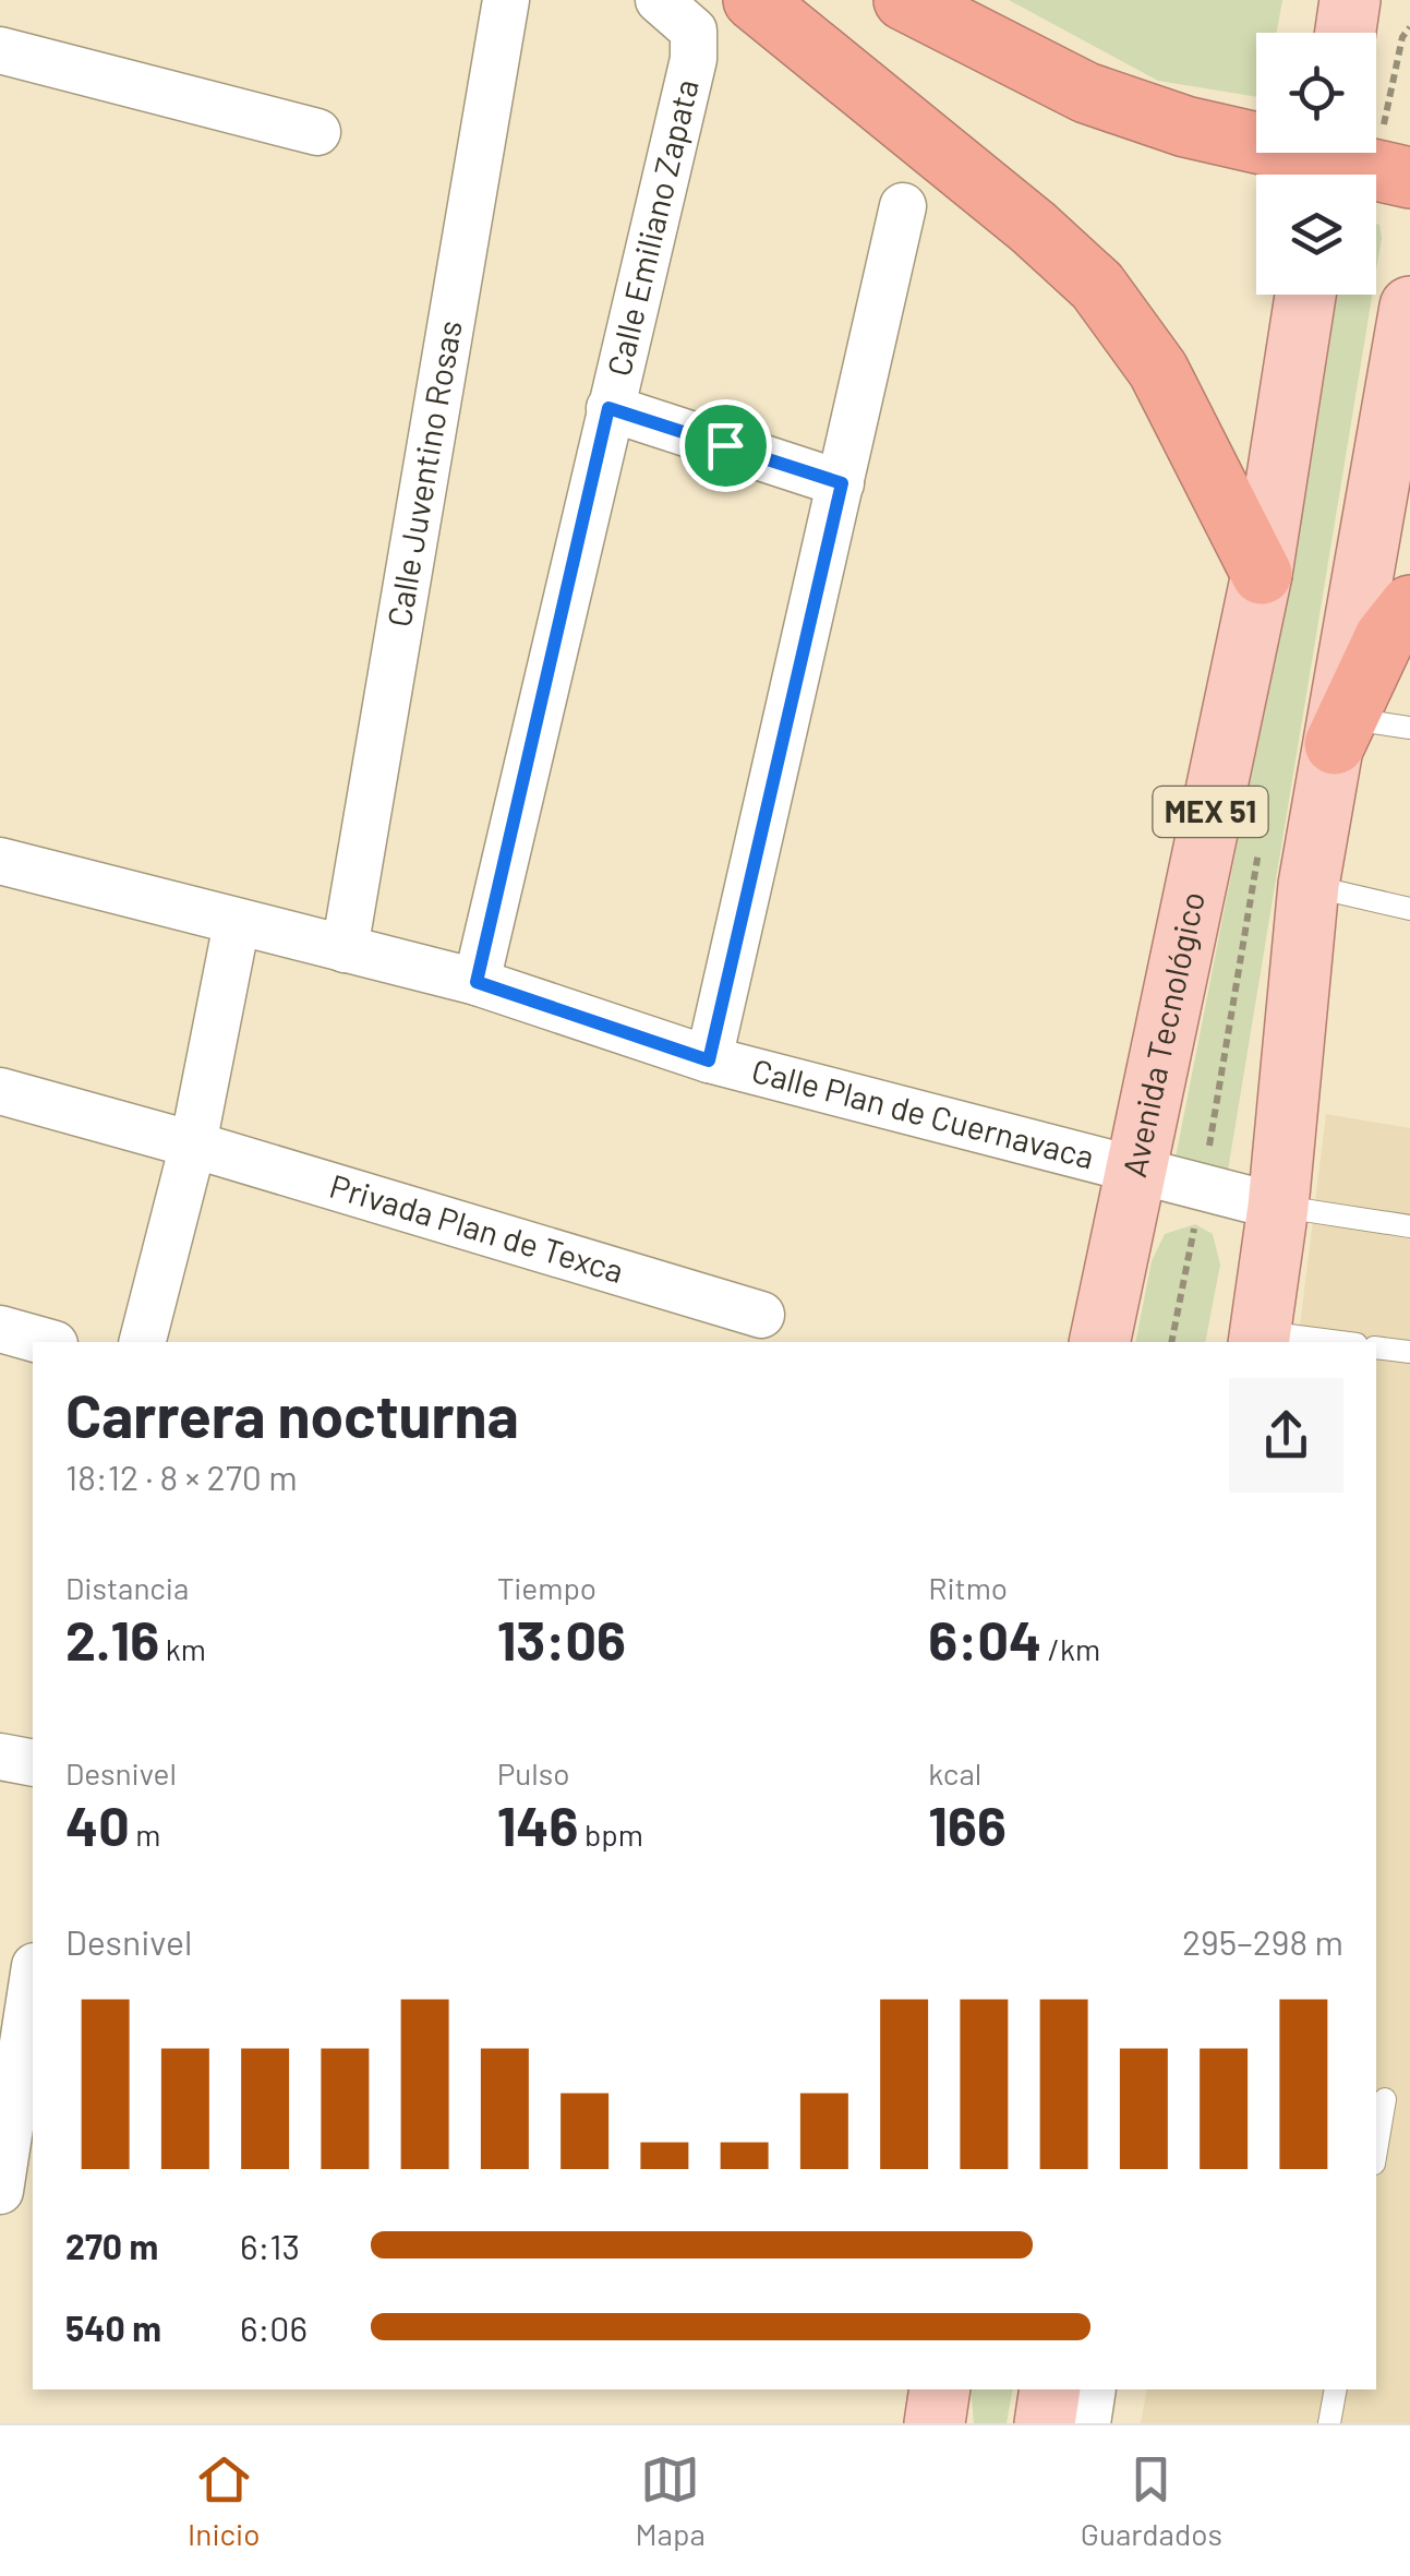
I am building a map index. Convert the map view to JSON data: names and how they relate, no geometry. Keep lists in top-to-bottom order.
{
  "streets": {
    "main road": ["MEX 51", "Avenida Tecnológico"],
    "street": [
      "Calle Emiliano Zapata",
      "Calle Juventino Rosas",
      "Calle Plan de Cuernavaca",
      "Privada Plan de Texca"
    ]
  },
  "crossings": [
    ["Calle Emiliano Zapata", "Calle Plan de Cuernavaca"],
    ["Calle Juventino Rosas", "Calle Plan de Cuernavaca"],
    ["MEX 51", "Calle Plan de Cuernavaca"],
    ["Avenida Tecnológico", "Calle Plan de Cuernavaca"]
  ],
  "page": {
    "heading": ["Carrera nocturna", "18:12 · 8 × 270 m"],
    "stats": [
      ["Distancia", "2.16 km"],
      ["Tiempo", "13:06"],
      ["Ritmo", "6:04 /km"],
      ["Desnivel", "40 m"],
      ["Pulso", "146 bpm"],
      ["kcal", "166"]
    ],
    "chart": ["Desnivel", "295–298 m"],
    "list": [
      {
        "name": "270 m",
        "note": "6:13"
      },
      {
        "name": "540 m",
        "note": "6:06"
      }
    ],
    "tabs": ["Inicio", "Mapa", "Guardados"]
  }
}
